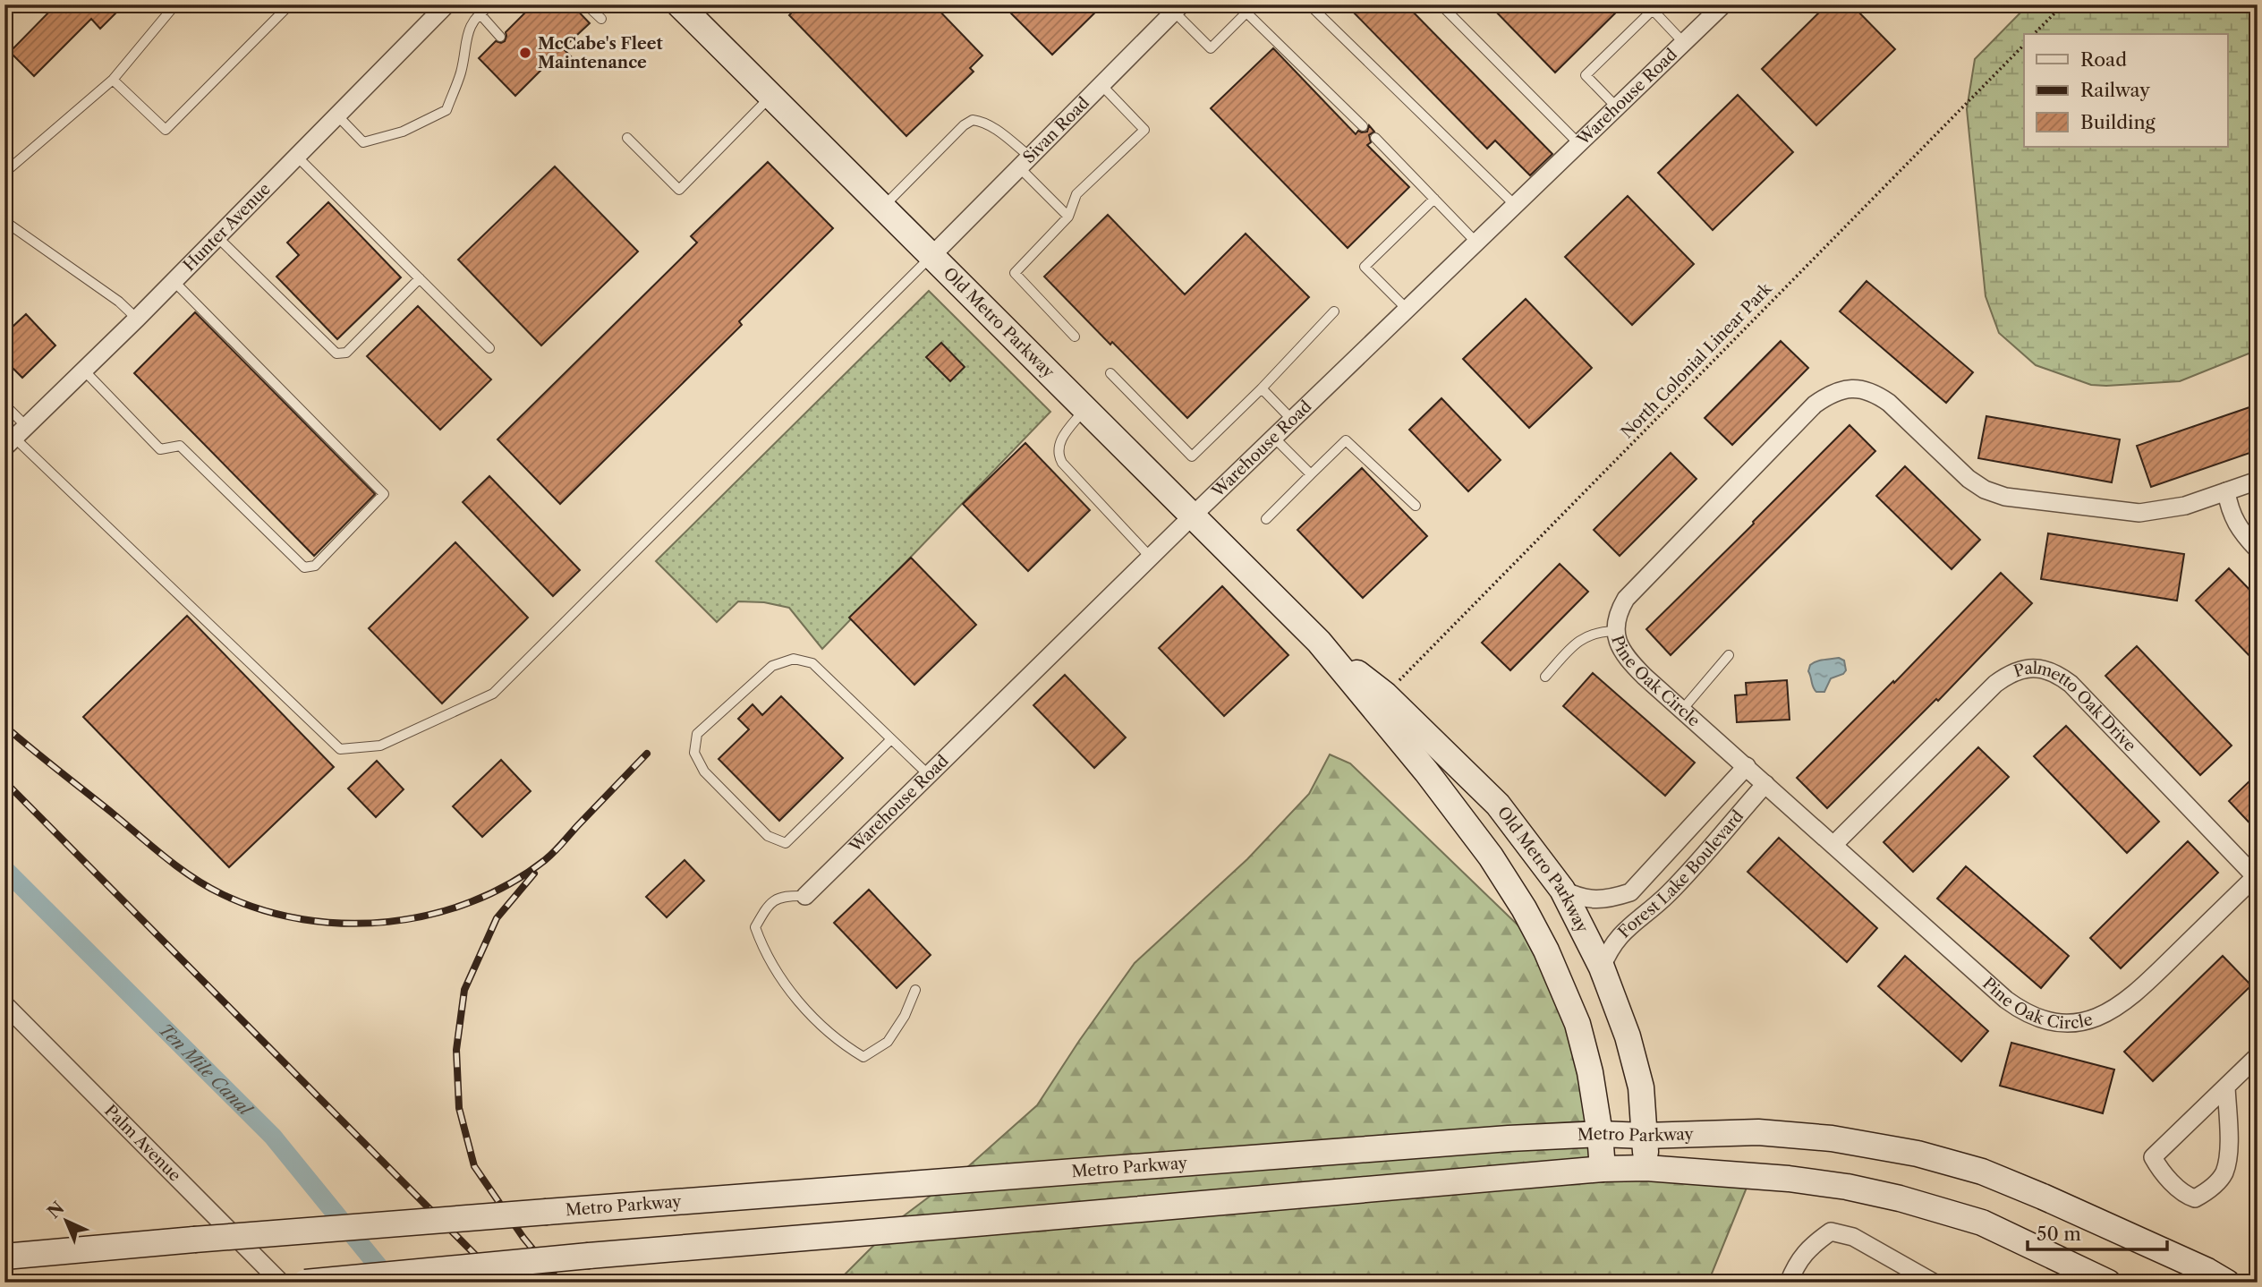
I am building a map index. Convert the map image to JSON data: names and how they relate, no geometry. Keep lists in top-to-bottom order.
{
  "streets": {
    "main road": ["Old Metro Parkway", "Metro Parkway"],
    "street": [
      "Warehouse Road",
      "Sivan Road",
      "Hunter Avenue",
      "Pine Oak Circle",
      "Palmetto Oak Drive",
      "Forest Lake Boulevard",
      "Palm Avenue"
    ],
    "path": ["North Colonial Linear Park"]
  },
  "crossings": [
    ["Warehouse Road", "Old Metro Parkway"],
    ["Sivan Road", "Old Metro Parkway"],
    ["Old Metro Parkway", "North Colonial Linear Park"],
    ["Old Metro Parkway", "Forest Lake Boulevard"],
    ["Old Metro Parkway", "Metro Parkway"],
    ["Pine Oak Circle", "Palmetto Oak Drive"],
    ["Pine Oak Circle", "Forest Lake Boulevard"]
  ],
  "water": ["Ten Mile Canal"],
  "places": ["McCabe's Fleet Maintenance"],
  "legend": ["Road", "Railway", "Building"],
  "scale_bar": "50 m",
  "north": "top left"
}
